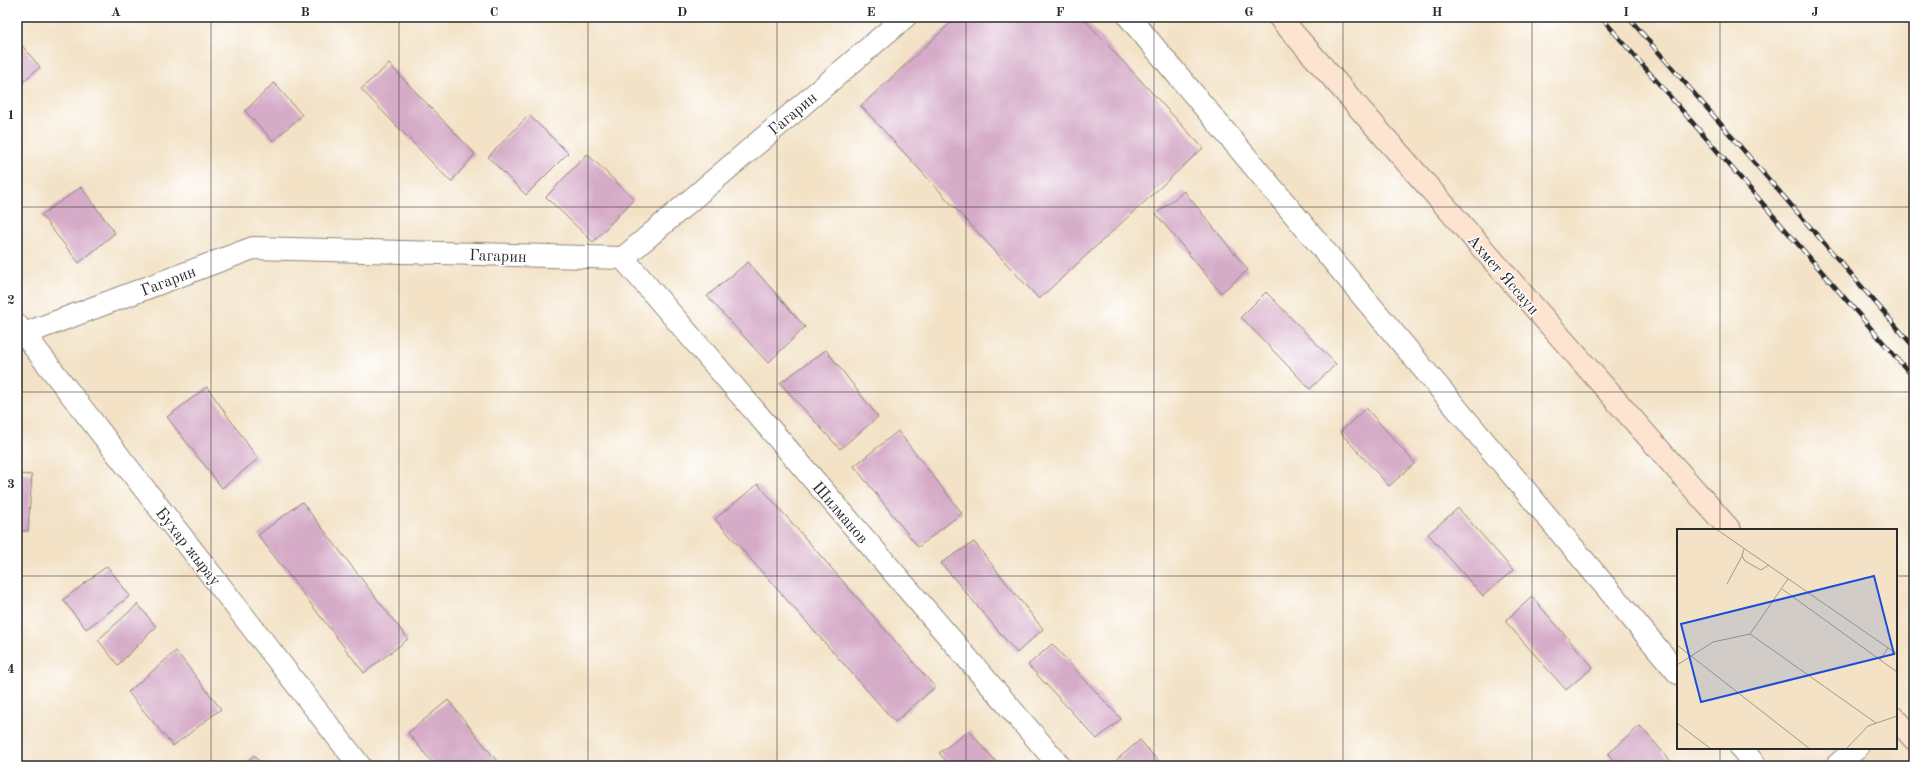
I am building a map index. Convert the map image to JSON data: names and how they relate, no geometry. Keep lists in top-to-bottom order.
{
  "streets": {
    "main road": ["Ахмет Яссауи"],
    "street": ["Гагарин", "Шилманов", "Бухар жырау"]
  },
  "crossings": [
    ["Гагарин", "Шилманов"],
    ["Гагарин", "Бухар жырау"]
  ],
  "grid": {
    "columns": [
      "A",
      "B",
      "C",
      "D",
      "E",
      "F",
      "G",
      "H",
      "I",
      "J"
    ],
    "rows": [
      "1",
      "2",
      "3",
      "4"
    ]
  }
}
